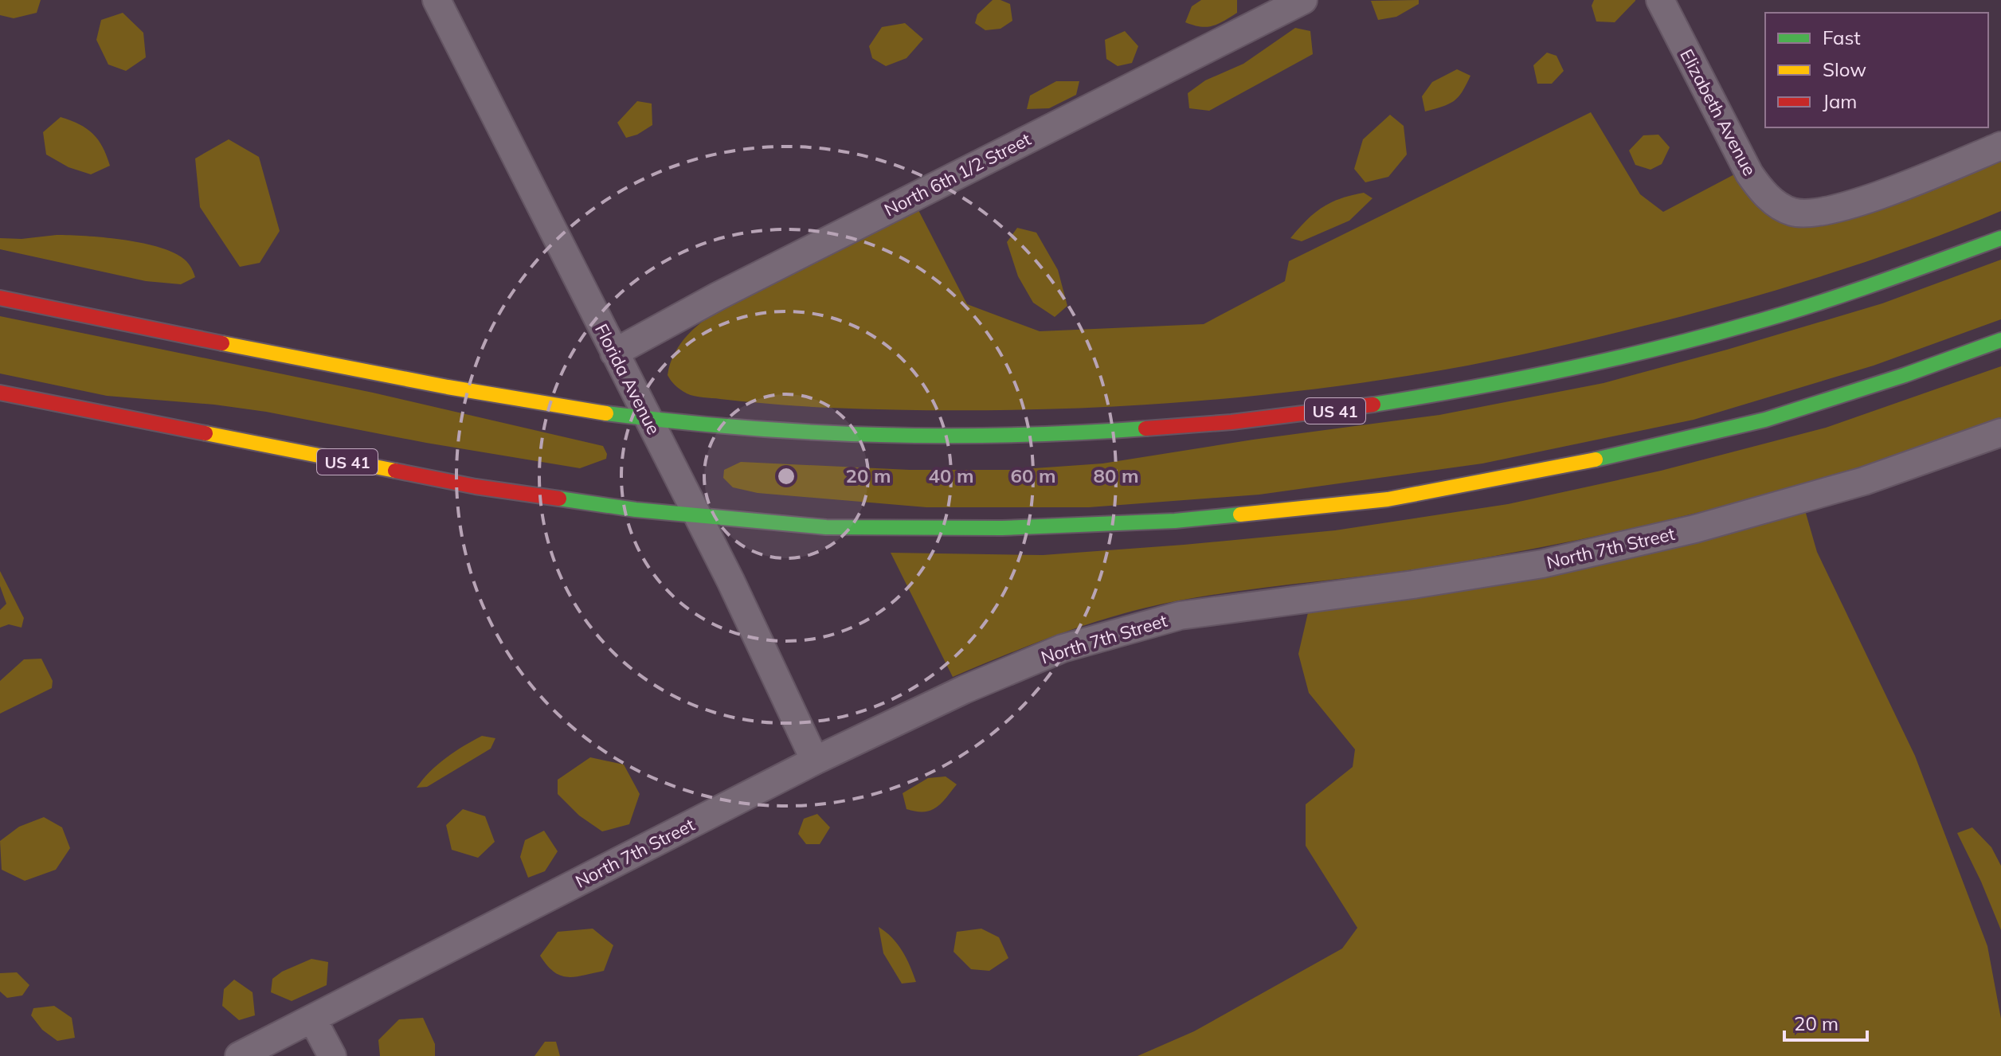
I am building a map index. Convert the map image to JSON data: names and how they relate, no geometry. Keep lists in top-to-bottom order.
{
  "streets": {
    "main road": ["US 41"],
    "street": [
      "Elizabeth Avenue",
      "North 6th 1/2 Street",
      "Florida Avenue",
      "North 7th Street"
    ]
  },
  "crossings": [
    ["North 6th 1/2 Street", "Florida Avenue"],
    ["Florida Avenue", "US 41"],
    ["Florida Avenue", "North 7th Street"]
  ],
  "legend": ["Fast", "Slow", "Jam"],
  "scale_bar": "20 m",
  "rings": [
    "20 m",
    "40 m",
    "60 m",
    "80 m"
  ]
}
